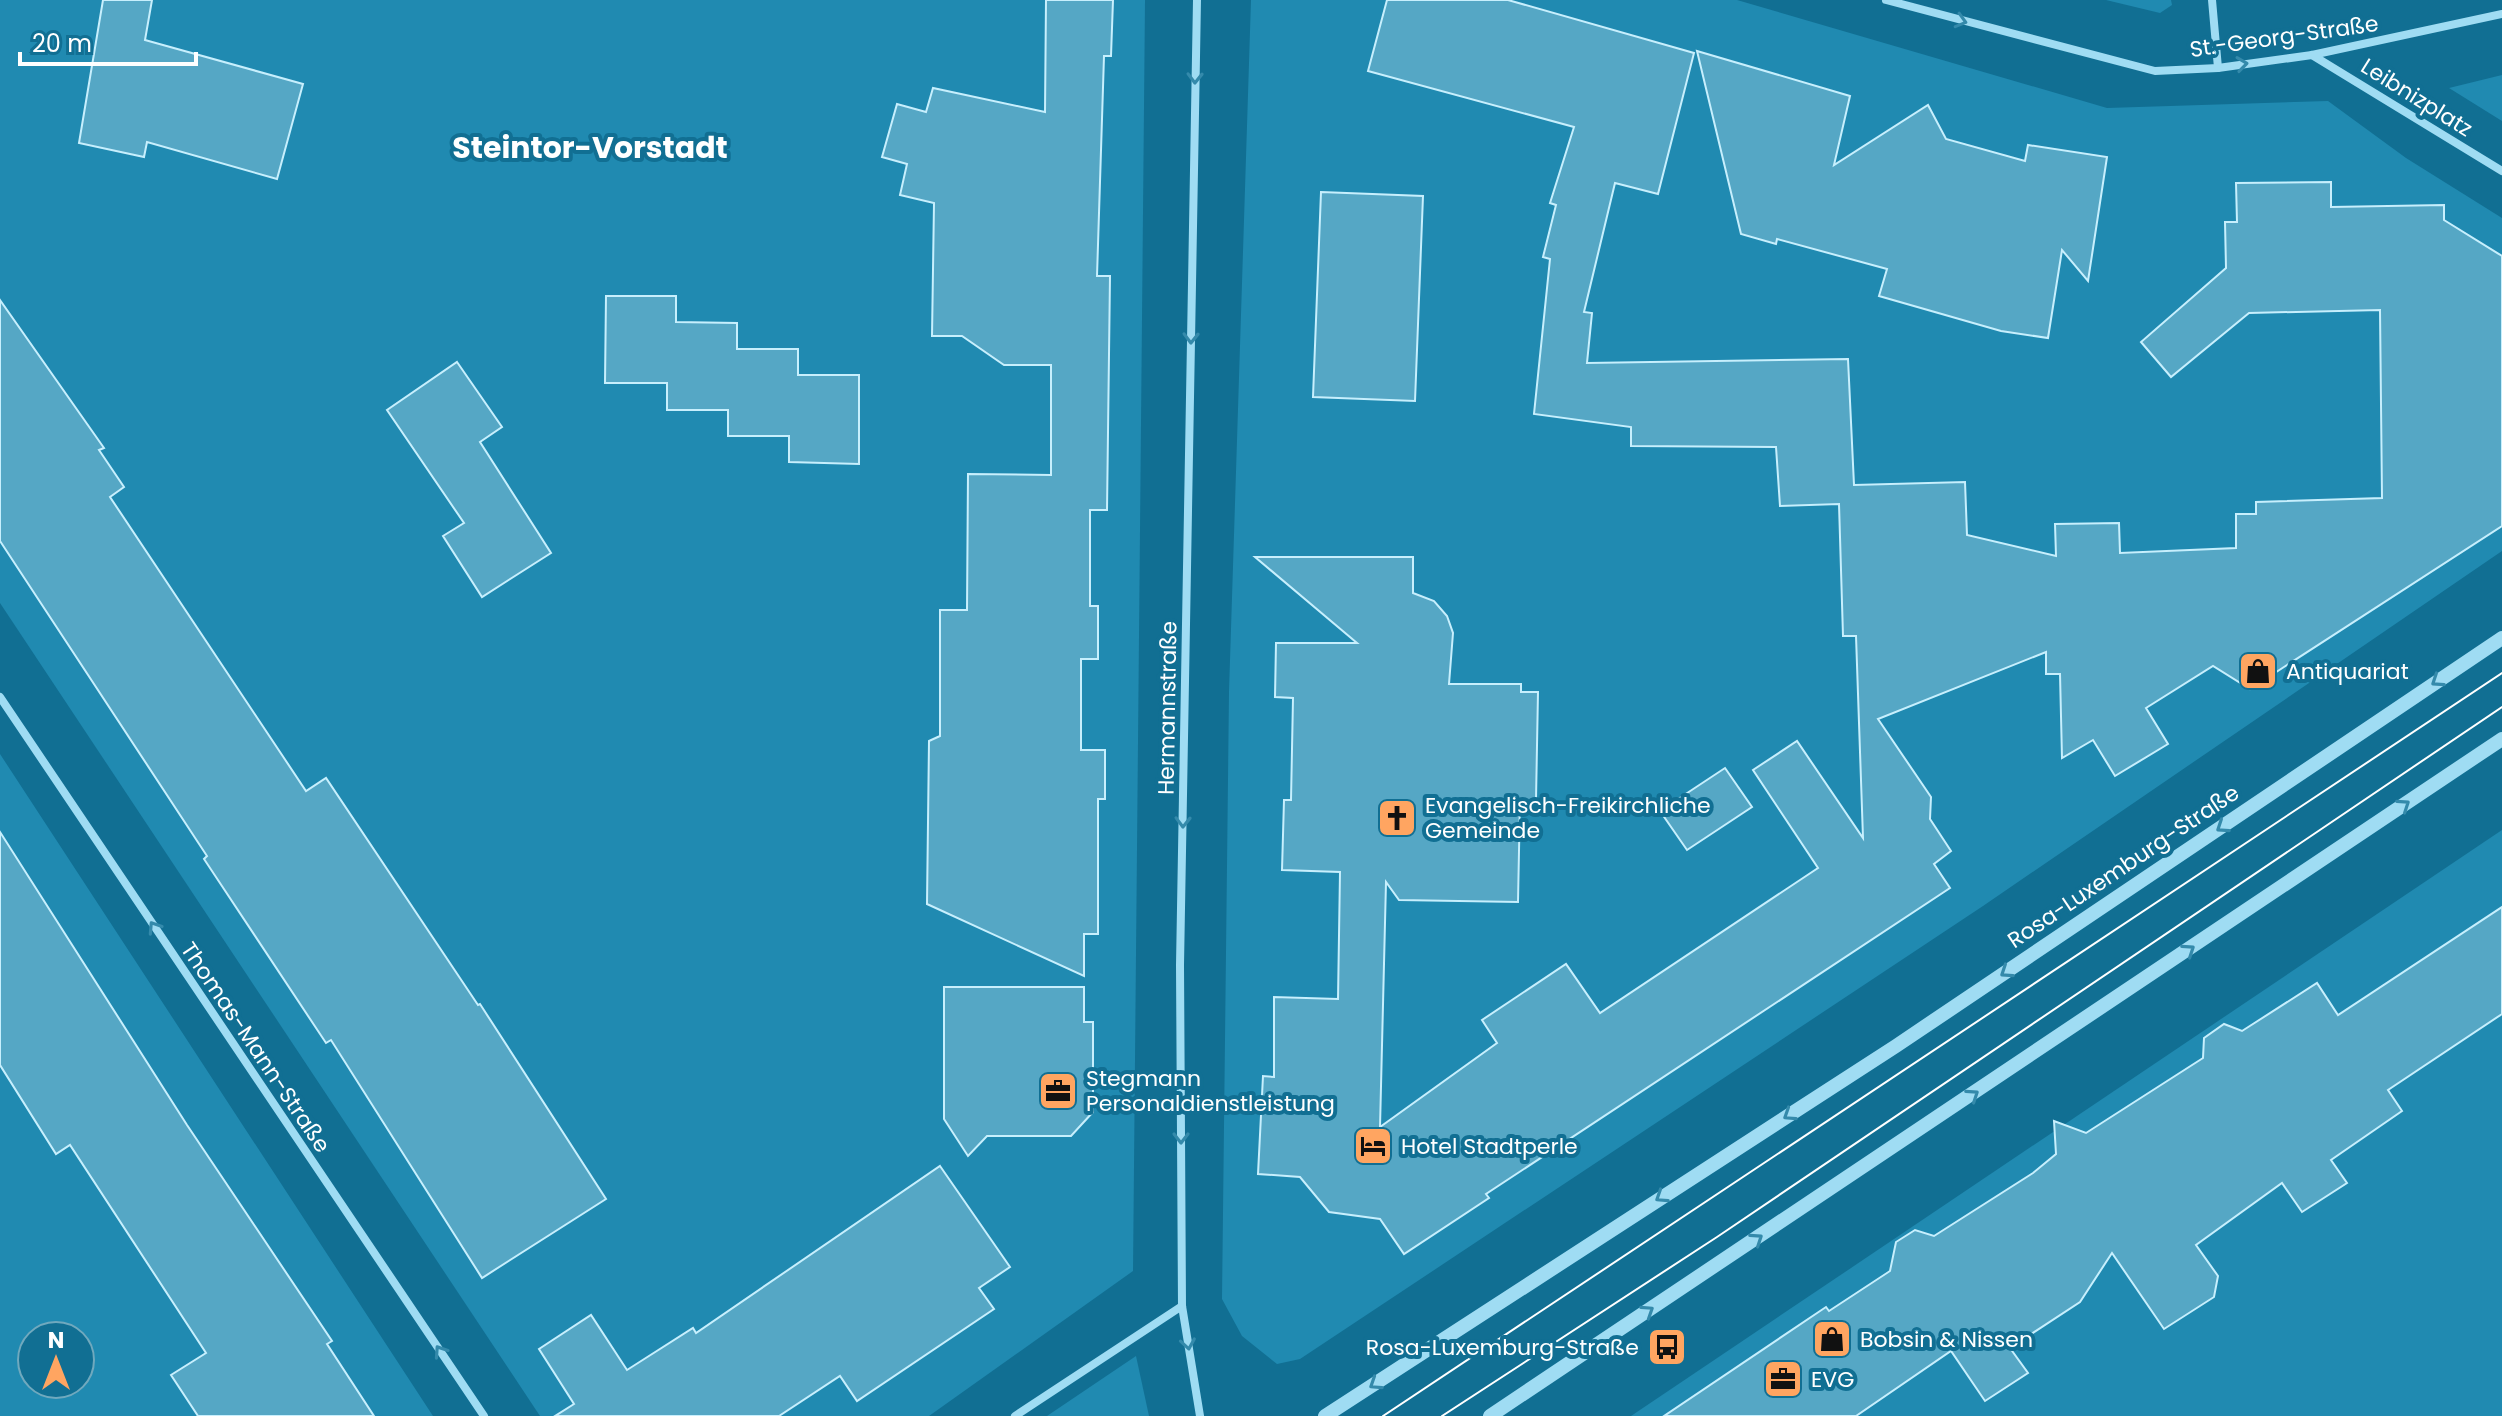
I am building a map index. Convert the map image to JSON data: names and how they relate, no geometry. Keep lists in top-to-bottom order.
{
  "streets": {
    "street": [
      "St.-Georg-Straße",
      "Leibnizplatz",
      "Hermannstraße",
      "Rosa-Luxemburg-Straße",
      "Thomas-Mann-Straße"
    ]
  },
  "crossings": [
    ["St.-Georg-Straße", "Leibnizplatz"]
  ],
  "one_way": ["St.-Georg-Straße", "Hermannstraße", "Thomas-Mann-Straße"],
  "districts": ["Steintor-Vorstadt"],
  "places": {
    "shop": ["Antiquariat", "Bobsin & Nissen"],
    "church": ["Evangelisch-Freikirchliche Gemeinde"],
    "office": ["Stegmann Personaldienstleistung", "EVG"],
    "hotel": ["Hotel Stadtperle"],
    "bus stop": ["Rosa-Luxemburg-Straße"]
  },
  "scale_bar": "20 m",
  "north": "top"
}
